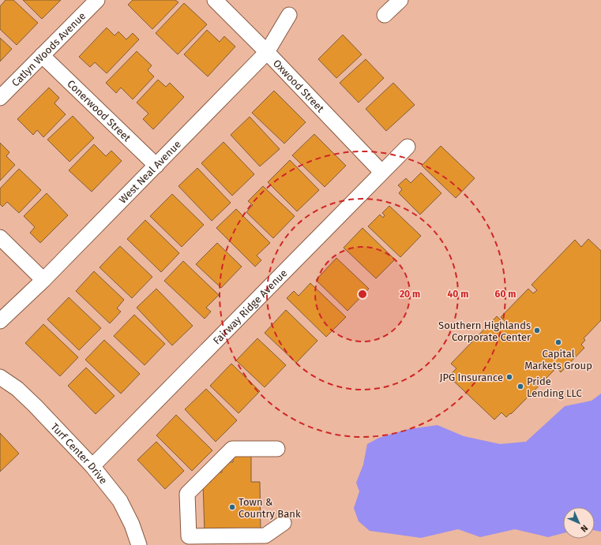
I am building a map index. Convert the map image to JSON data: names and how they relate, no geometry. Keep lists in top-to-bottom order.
{
  "streets": {
    "street": [
      "Catlyn Woods Avenue",
      "Oxwood Street",
      "Conerwood Street",
      "West Neal Avenue",
      "Fairway Ridge Avenue",
      "Turf Center Drive"
    ]
  },
  "crossings": [
    ["Catlyn Woods Avenue", "Conerwood Street"],
    ["Oxwood Street", "West Neal Avenue"],
    ["Oxwood Street", "Fairway Ridge Avenue"],
    ["Conerwood Street", "West Neal Avenue"],
    ["Fairway Ridge Avenue", "Turf Center Drive"]
  ],
  "places": [
    "Southern Highlands Corporate Center",
    "Capital Markets Group",
    "JPG Insurance",
    "Pride Lending LLC",
    "Town & Country Bank"
  ],
  "north": "bottom right",
  "rings": ["20 m", "40 m", "60 m"]
}
